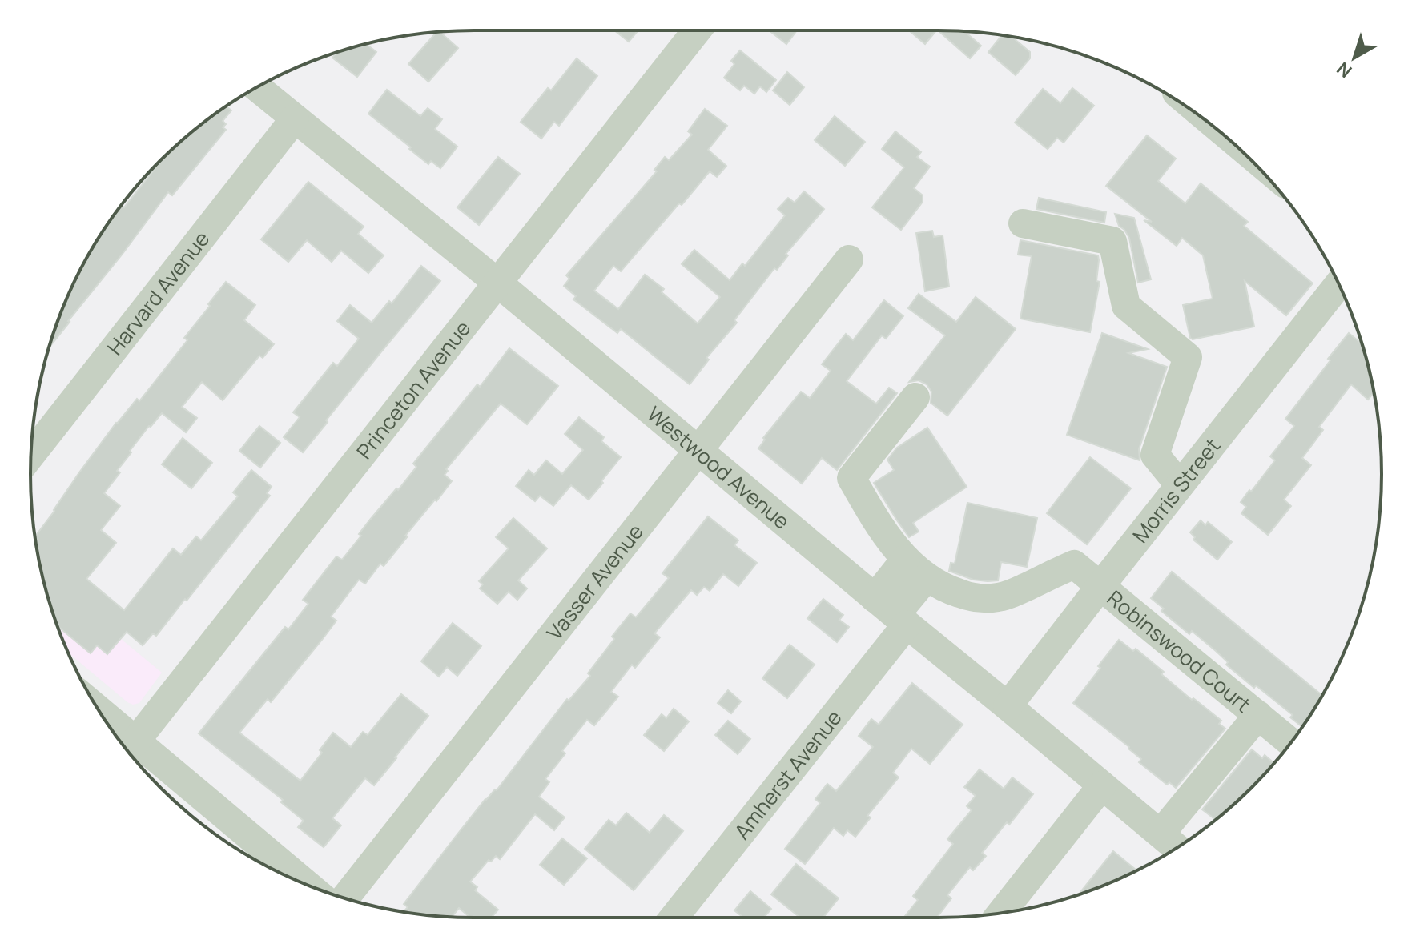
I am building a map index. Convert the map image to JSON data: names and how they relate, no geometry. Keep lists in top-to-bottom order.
{
  "streets": {
    "street": [
      "Harvard Avenue",
      "Princeton Avenue",
      "Westwood Avenue",
      "Morris Street",
      "Vasser Avenue",
      "Robinswood Court",
      "Amherst Avenue"
    ]
  },
  "crossings": [
    ["Harvard Avenue", "Westwood Avenue"],
    ["Princeton Avenue", "Westwood Avenue"],
    ["Westwood Avenue", "Morris Street"],
    ["Westwood Avenue", "Vasser Avenue"],
    ["Westwood Avenue", "Robinswood Court"],
    ["Westwood Avenue", "Amherst Avenue"],
    ["Morris Street", "Robinswood Court"],
    ["Robinswood Court", "Amherst Avenue"]
  ],
  "north": "bottom left"
}
